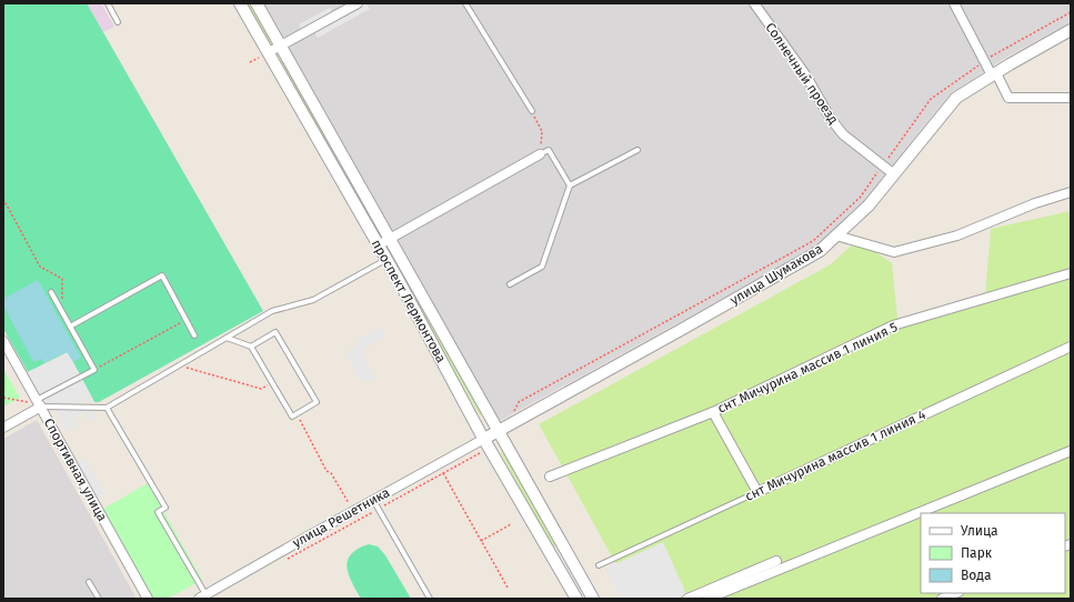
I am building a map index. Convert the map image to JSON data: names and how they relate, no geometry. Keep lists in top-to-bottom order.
{
  "streets": {
    "street": [
      "Солнечный проезд",
      "улица Шумакова",
      "проспект Лермонтова",
      "снт Мичурина массив 1 линия 5",
      "снт Мичурина массив 1 линия 4",
      "Спортивная улица",
      "улица Решетника"
    ]
  },
  "crossings": [
    ["Солнечный проезд", "улица Шумакова"],
    ["улица Шумакова", "проспект Лермонтова"],
    ["улица Шумакова", "улица Решетника"],
    ["проспект Лермонтова", "улица Решетника"]
  ],
  "legend": ["Улица", "Парк", "Вода"]
}
